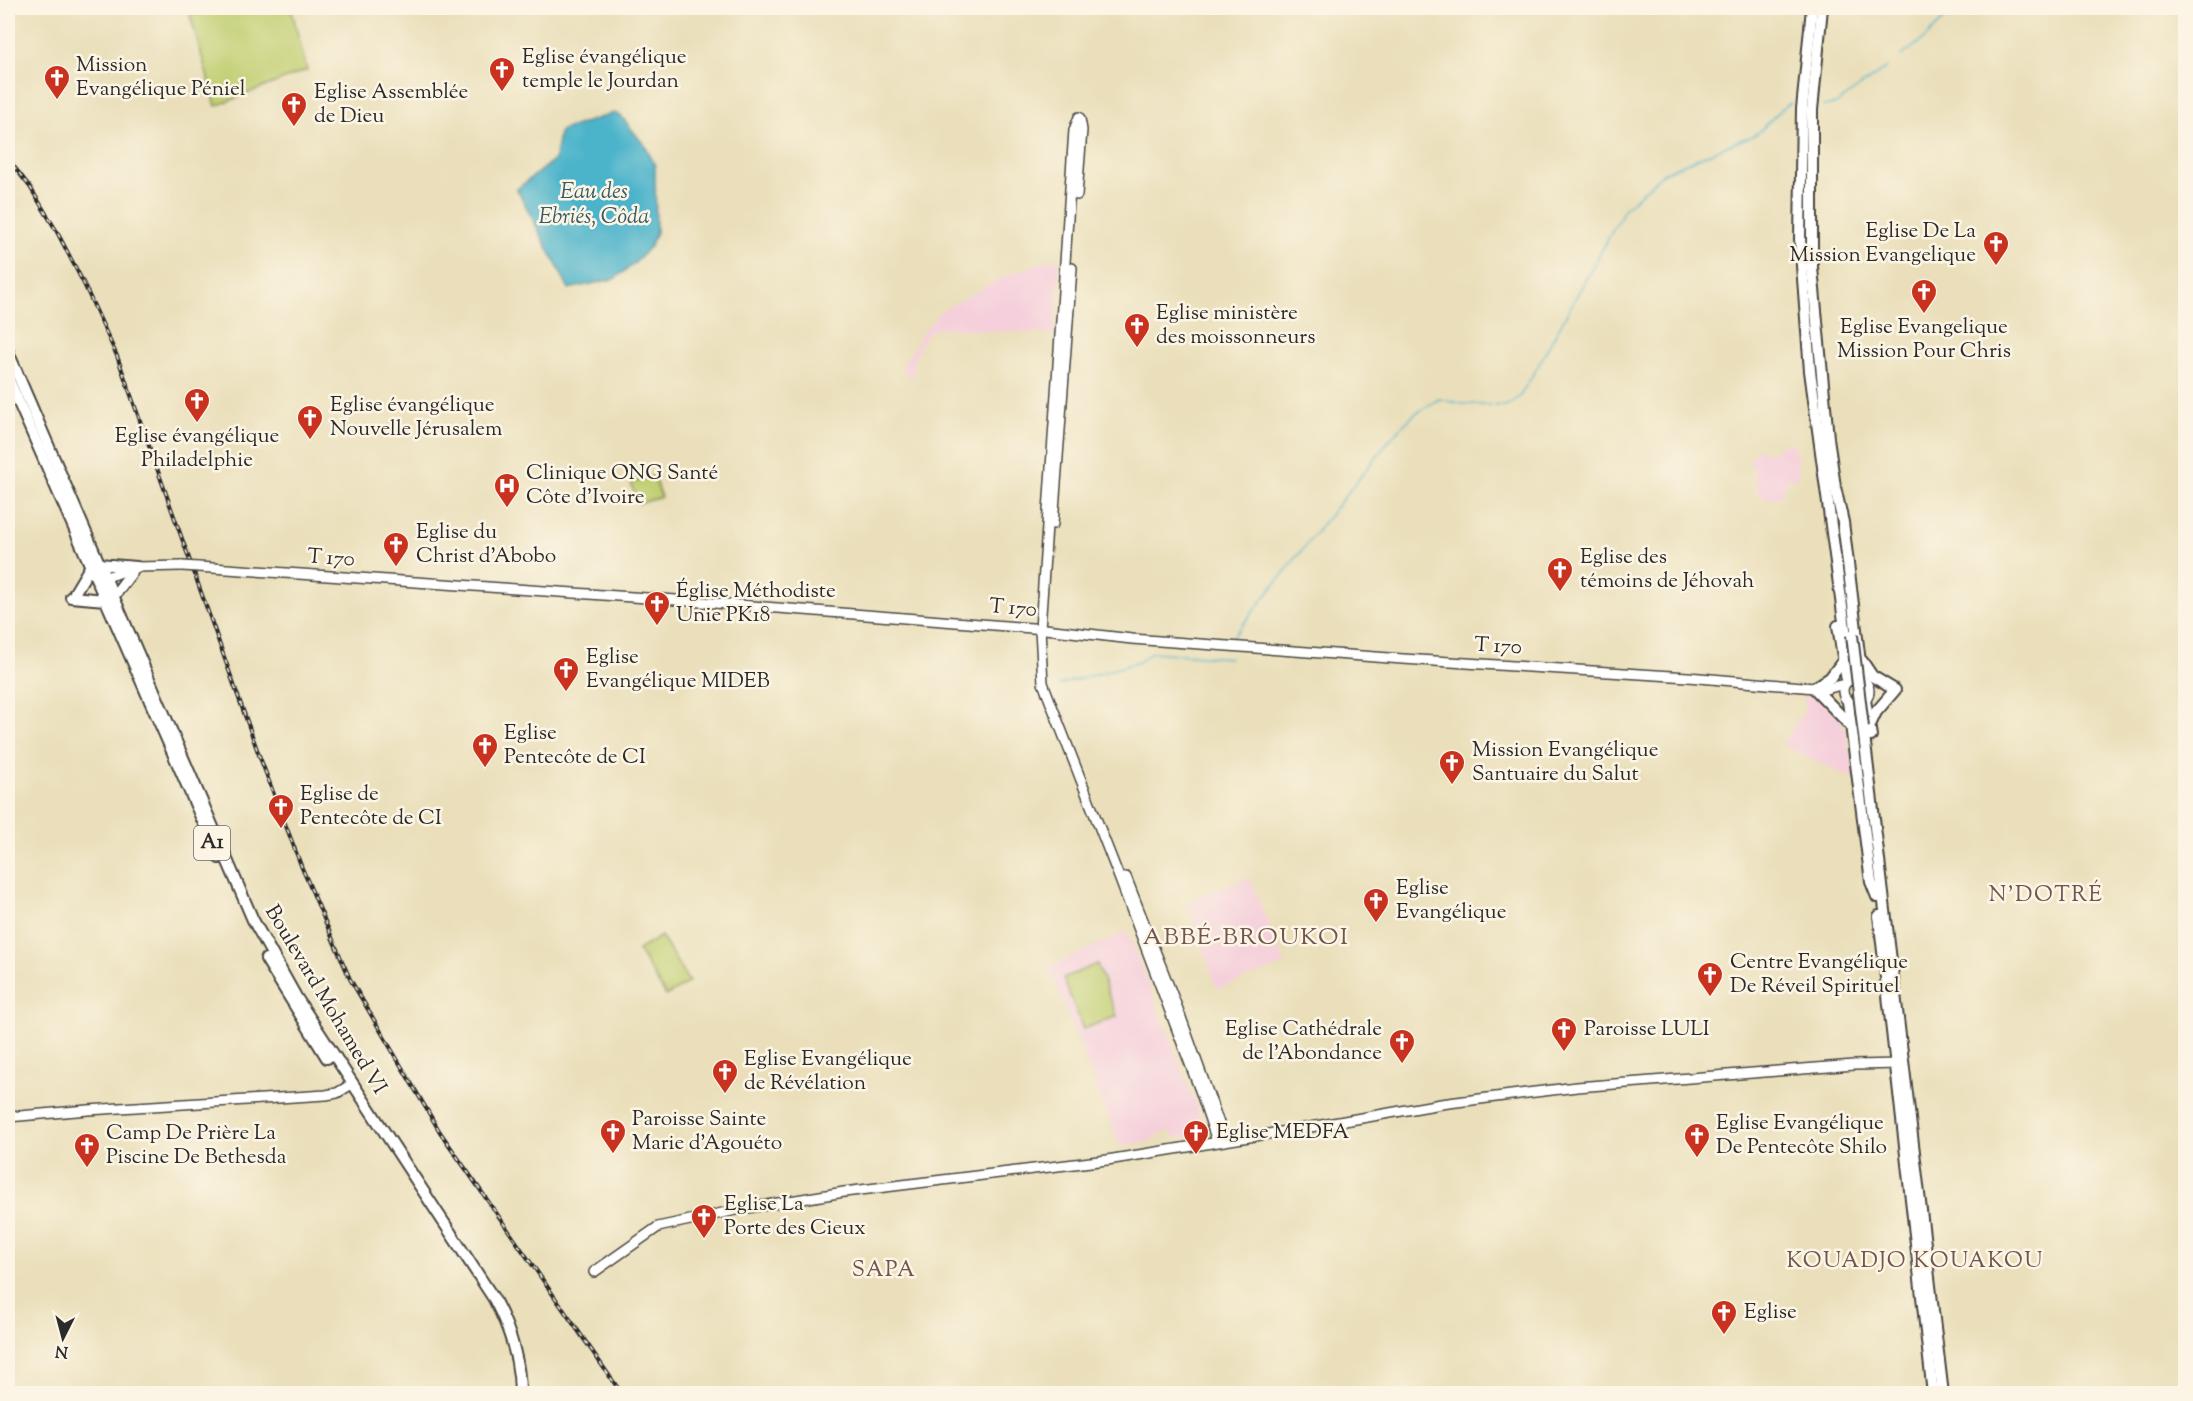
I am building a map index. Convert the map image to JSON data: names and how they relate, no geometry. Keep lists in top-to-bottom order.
{
  "streets": {
    "main road": ["A1", "Boulevard Mohamed VI"],
    "street": ["T 170"]
  },
  "crossings": [
    ["A1", "Boulevard Mohamed VI"]
  ],
  "districts": [
    "N’DOTRÉ",
    "ABBÉ-BROUKOI",
    "KOUADJO KOUAKOU",
    "SAPA"
  ],
  "water": ["Eau des Ebriés, Côda"],
  "places": {
    "church": [
      "Eglise évangélique temple le Jourdan",
      "Mission Evangélique Péniel",
      "Eglise Assemblée de Dieu",
      "Eglise De La Mission Evangelique",
      "Eglise Evangelique Mission Pour Chris",
      "Eglise ministère des moissonneurs",
      "Eglise évangélique Philadelphie",
      "Eglise évangélique Nouvelle Jérusalem",
      "Eglise du Christ d'Abobo",
      "Eglise des témoins de Jéhovah",
      "Église Méthodiste Unie PK18",
      "Eglise Evangélique MIDEB",
      "Eglise Pentecôte de CI",
      "Mission Evangélique Santuaire du Salut",
      "Eglise de Pentecôte de CI",
      "Eglise Evangélique",
      "Centre Evangélique De Réveil Spirituel",
      "Paroisse LULI",
      "Eglise Cathédrale de l'Abondance",
      "Eglise Evangélique de Révélation",
      "Paroisse Sainte Marie d’Agouéto",
      "Eglise MEDFA",
      "Eglise Evangélique De Pentecôte Shilo",
      "Camp De Prière La Piscine De Bethesda",
      "Eglise La Porte des Cieux",
      "Eglise"
    ],
    "hospital": ["Clinique ONG Santé Côte d'Ivoire"]
  },
  "north": "bottom"
}
